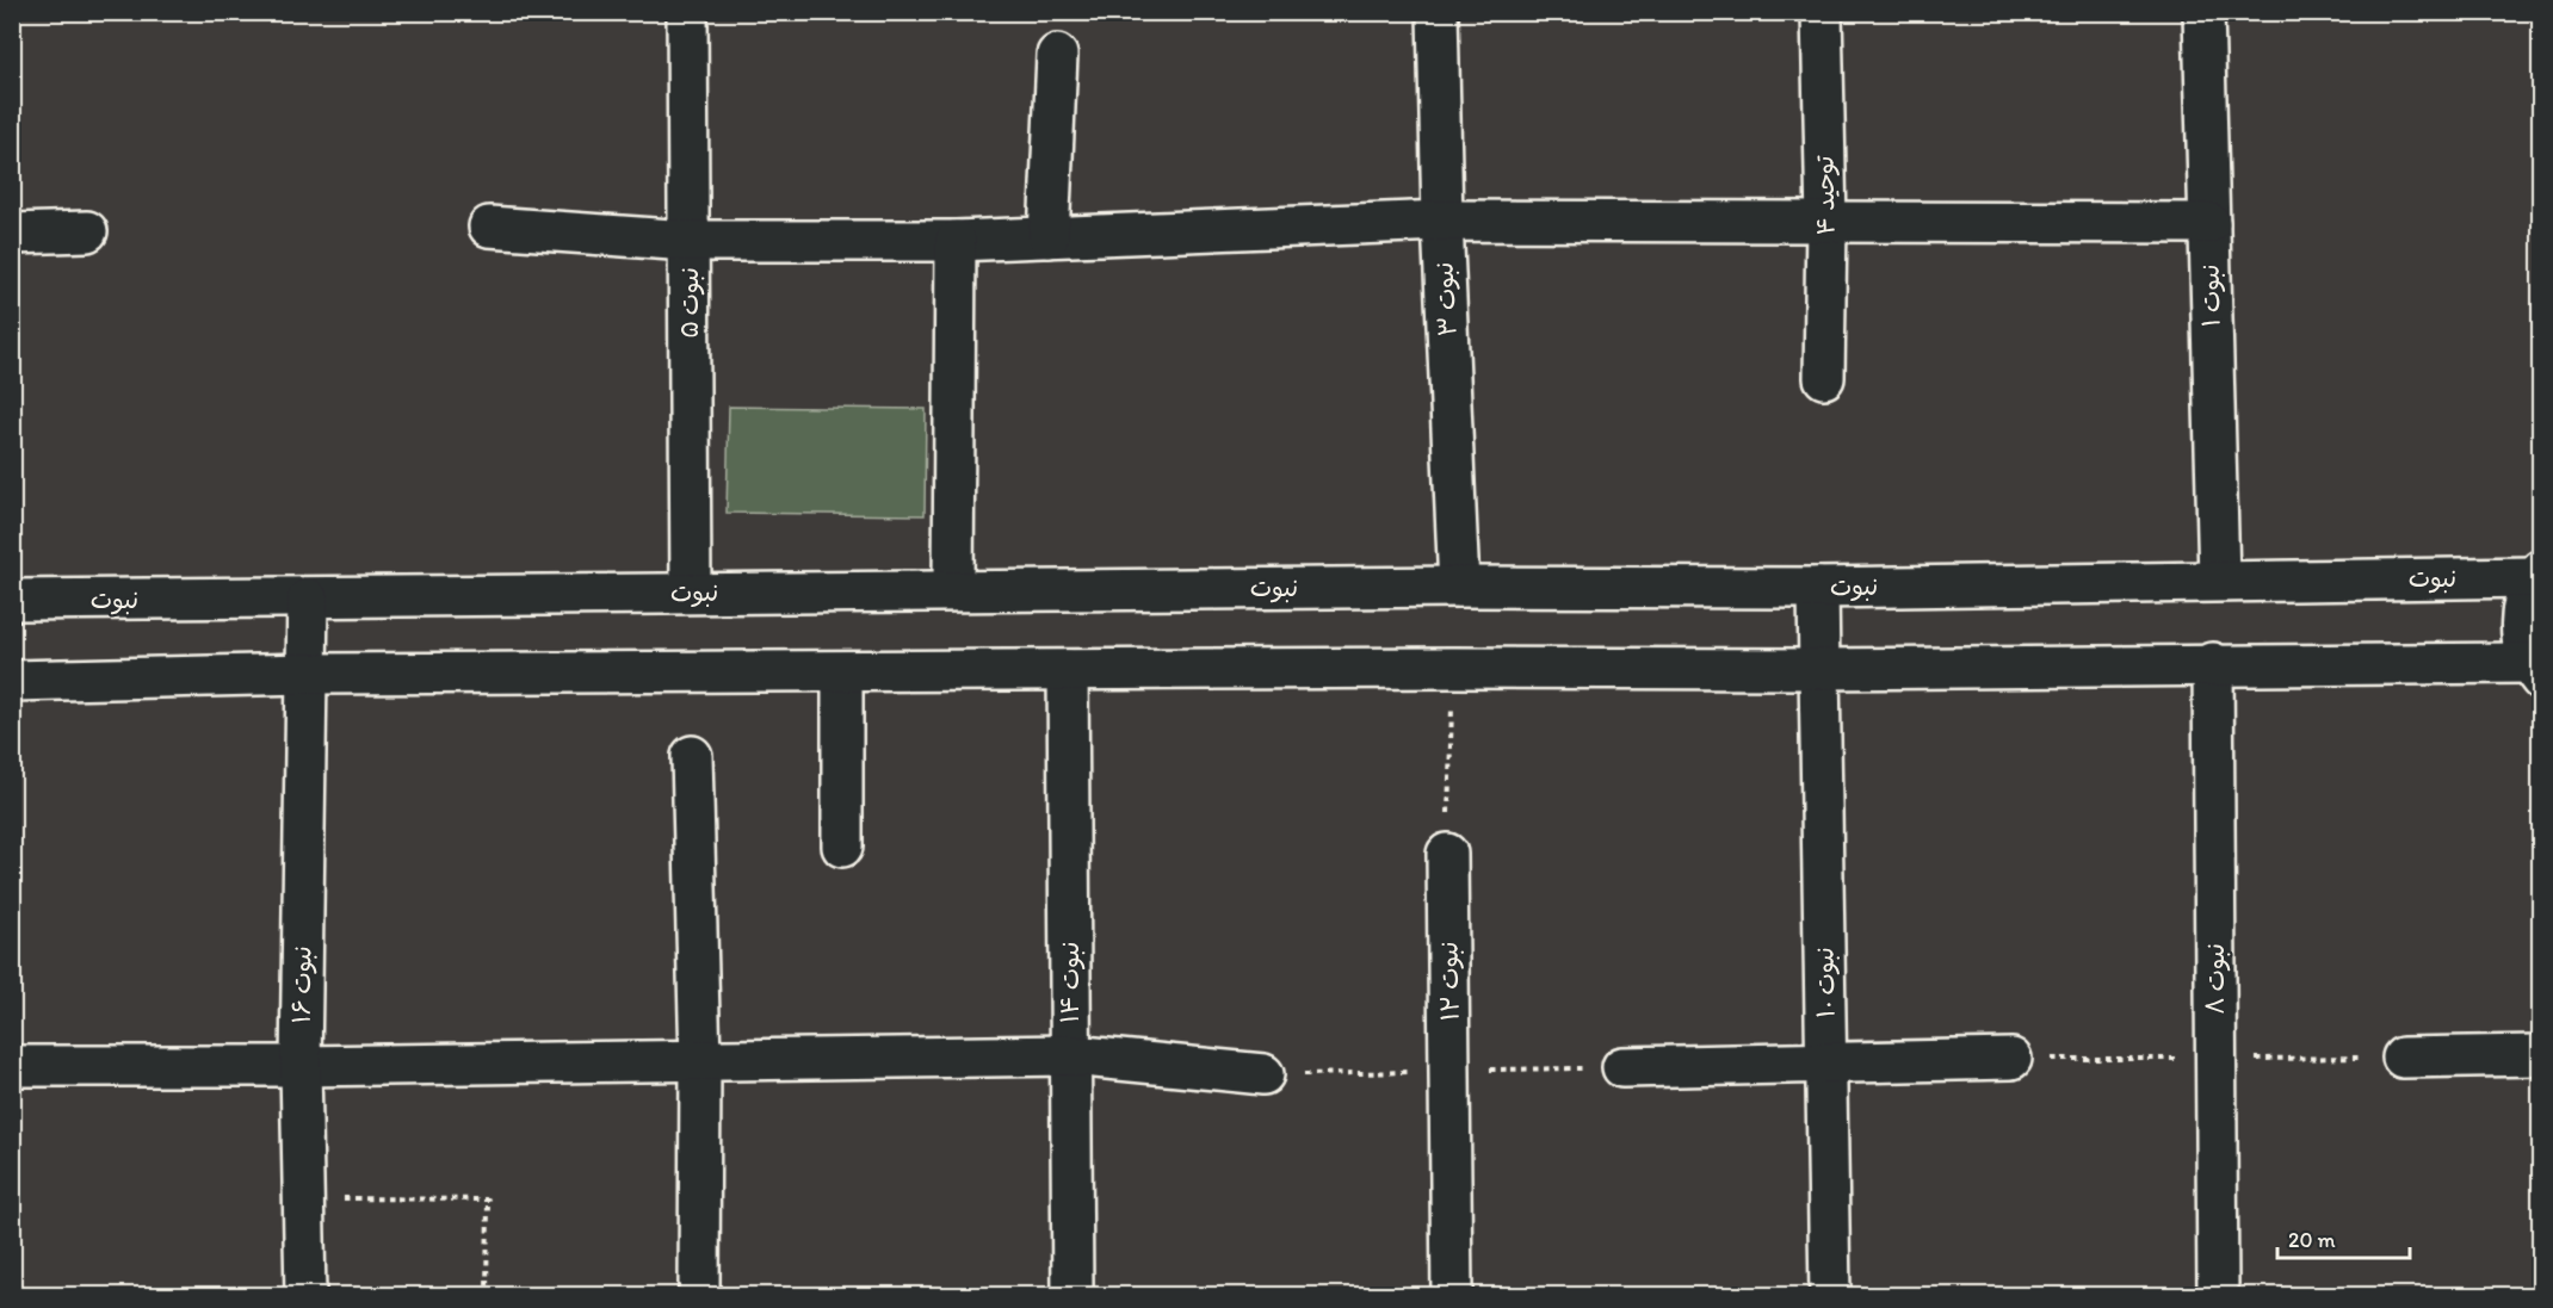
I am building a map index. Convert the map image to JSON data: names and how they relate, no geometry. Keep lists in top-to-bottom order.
{
  "streets": {
    "street": [
      "توحید ۴",
      "نبوت ۱",
      "نبوت ۳",
      "نبوت ۵",
      "نبوت",
      "نبوت ۸",
      "نبوت ۱۲",
      "نبوت ۱۴",
      "نبوت ۱۰",
      "نبوت ۱۶"
    ]
  },
  "crossings": [
    ["نبوت ۱", "نبوت"],
    ["نبوت ۳", "نبوت"],
    ["نبوت ۵", "نبوت"],
    ["نبوت", "نبوت ۱۰"],
    ["نبوت", "نبوت ۱۶"]
  ],
  "scale_bar": "20 m"
}
